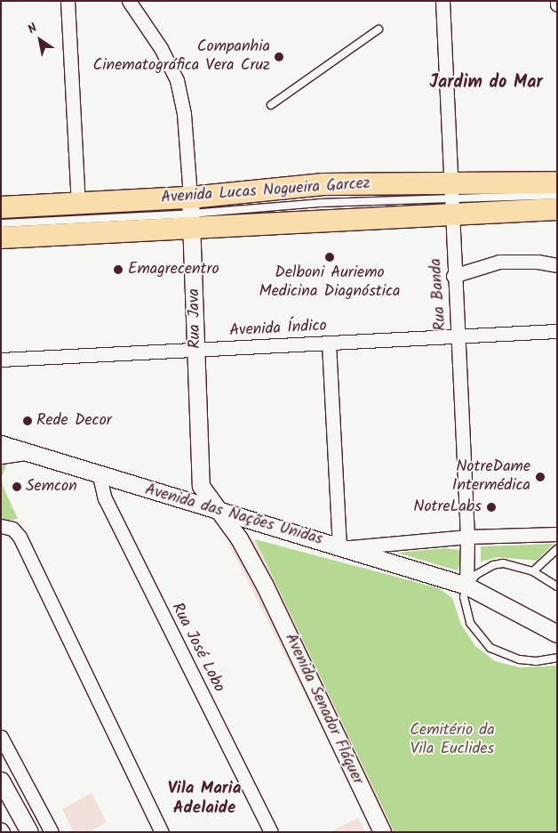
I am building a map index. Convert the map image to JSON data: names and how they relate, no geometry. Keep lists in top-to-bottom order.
{
  "streets": {
    "main road": ["Avenida Lucas Nogueira Garcez"],
    "street": [
      "Rua Banda",
      "Rua Java",
      "Avenida Índico",
      "Avenida das Nações Unidas",
      "Rua José Lobo",
      "Avenida Senador Fláquer"
    ]
  },
  "crossings": [
    ["Avenida Lucas Nogueira Garcez", "Rua Banda"],
    ["Avenida Lucas Nogueira Garcez", "Rua Java"],
    ["Rua Banda", "Avenida Índico"],
    ["Rua Banda", "Avenida das Nações Unidas"],
    ["Rua Java", "Avenida Índico"],
    ["Rua Java", "Avenida das Nações Unidas"],
    ["Rua Java", "Avenida Senador Fláquer"],
    ["Avenida das Nações Unidas", "Rua José Lobo"]
  ],
  "districts": ["Jardim do Mar", "Vila Maria Adelaide"],
  "parks": ["Cemitério da Vila Euclides"],
  "places": [
    "Companhia Cinematográfica Vera Cruz",
    "Delboni Auriemo Medicina Diagnóstica",
    "Emagrecentro",
    "Rede Decor",
    "NotreDame Intermédica",
    "Semcon",
    "NotreLabs"
  ],
  "north": "top left"
}
